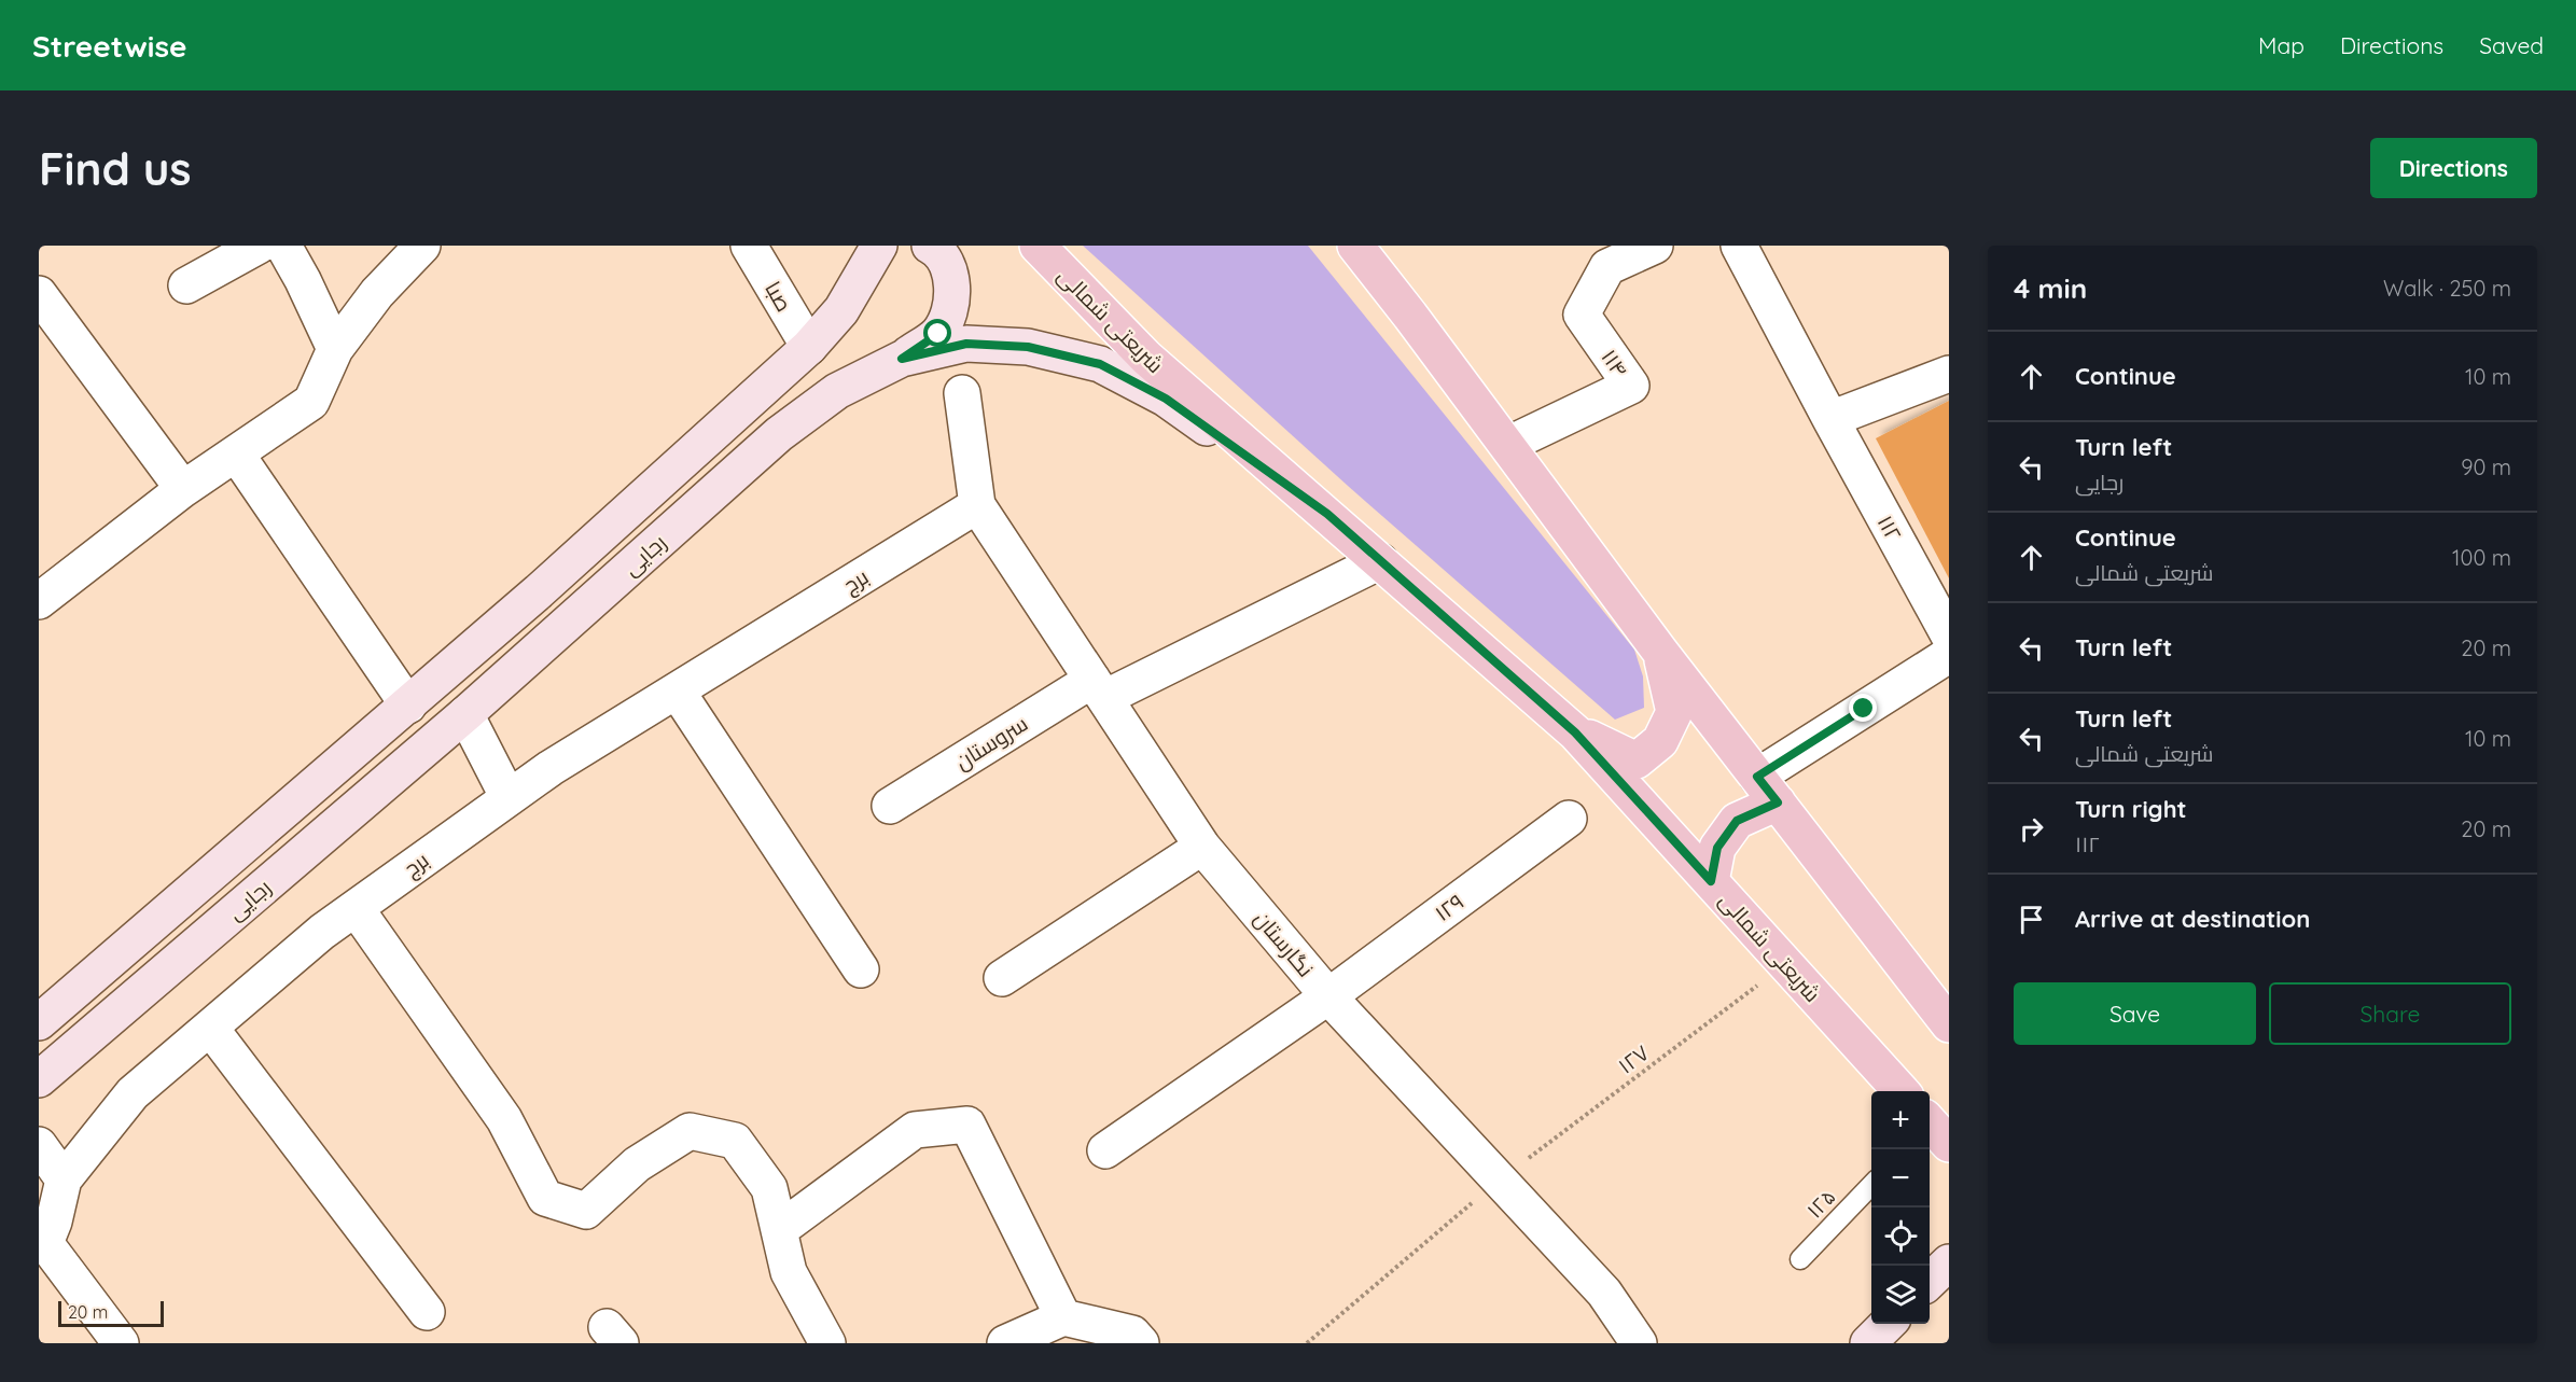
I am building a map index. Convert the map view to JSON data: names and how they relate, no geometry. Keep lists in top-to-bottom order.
{
  "streets": {
    "main road": ["شریعتی شمالی", "رجایی"],
    "street": [
      "صبا",
      "۱۱۴",
      "۱۱۲",
      "برج",
      "سروستان",
      "۱۲۹",
      "نگارستان"
    ],
    "lane": ["۱۲۵"],
    "path": ["۱۲۷"]
  },
  "crossings": [
    ["صبا", "رجایی"],
    ["شریعتی شمالی", "رجایی"],
    ["شریعتی شمالی", "سروستان"],
    ["شریعتی شمالی", "۱۲۷"],
    ["برج", "نگارستان"],
    ["سروستان", "نگارستان"],
    ["۱۲۹", "نگارستان"],
    ["نگارستان", "۱۲۷"]
  ],
  "scale_bar": "20 m",
  "page": {
    "header": "Streetwise",
    "nav": ["Map", "Directions", "Saved"],
    "buttons": [
      "Directions",
      ["Save", "Share"]
    ],
    "title": "Find us",
    "heading": ["4 min", "Walk · 250 m"],
    "list": [
      ["Continue", "10 m"],
      ["Turn left", "رجایی", "90 m"],
      ["Continue", "شریعتی شمالی", "100 m"],
      ["Turn left", "20 m"],
      ["Turn left", "شریعتی شمالی", "10 m"],
      ["Turn right", "۱۱۲", "20 m"],
      "Arrive at destination"
    ],
    "map_buttons": ["+", "−"],
    "scale": "20 m"
  }
}
